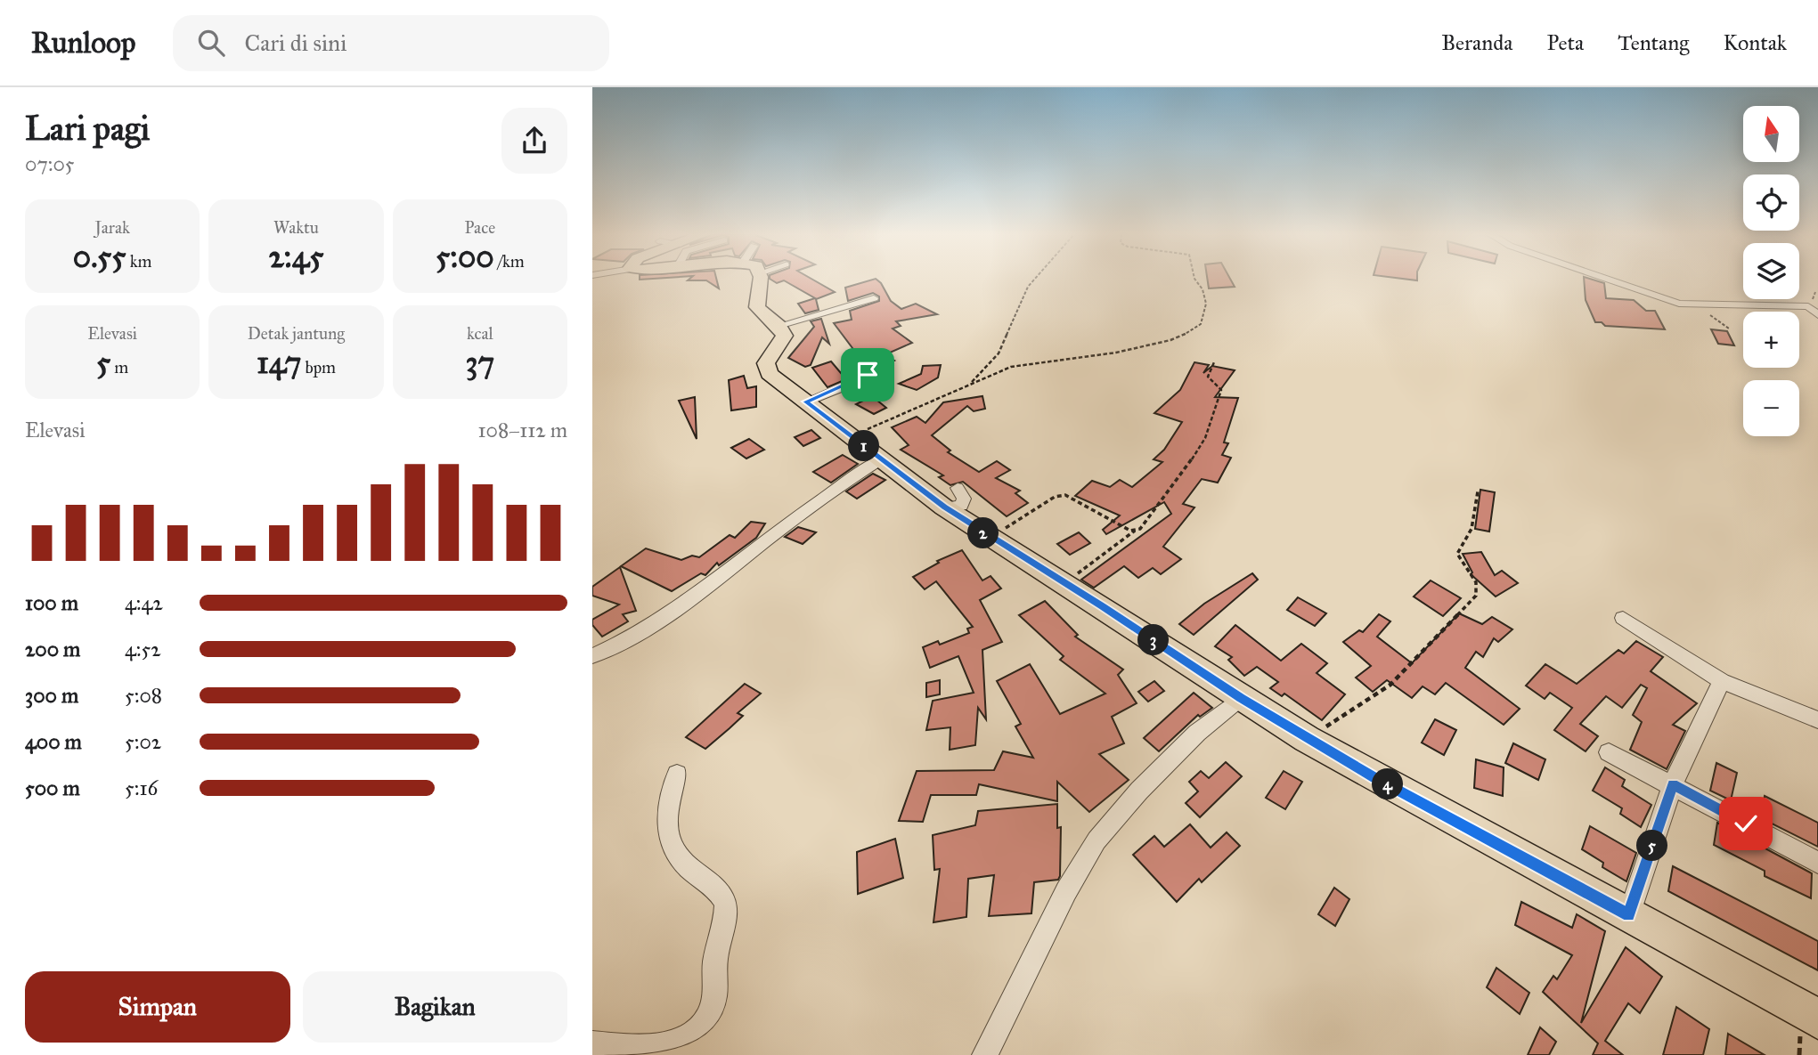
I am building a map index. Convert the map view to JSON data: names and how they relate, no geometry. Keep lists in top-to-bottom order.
{
  "north": "top",
  "page": {
    "header": "Runloop",
    "search": "Cari di sini",
    "nav": [
      "Beranda",
      "Peta",
      "Tentang",
      "Kontak"
    ],
    "heading": ["Lari pagi", "07:05"],
    "map_buttons": ["+", "−"],
    "stats": [
      ["Jarak", "0.55 km"],
      ["Waktu", "2:45"],
      ["Pace", "5:00 /km"],
      ["Elevasi", "5 m"],
      ["Detak jantung", "147 bpm"],
      ["kcal", "37"]
    ],
    "chart": ["Elevasi", "108–112 m"],
    "pins": [
      "1",
      "2",
      "3",
      "4",
      "5"
    ],
    "list": [
      {
        "name": "100 m",
        "note": "4:42"
      },
      {
        "name": "200 m",
        "note": "4:52"
      },
      {
        "name": "300 m",
        "note": "5:08"
      },
      {
        "name": "400 m",
        "note": "5:02"
      },
      {
        "name": "500 m",
        "note": "5:16"
      }
    ],
    "buttons": ["Simpan", "Bagikan"]
  }
}
